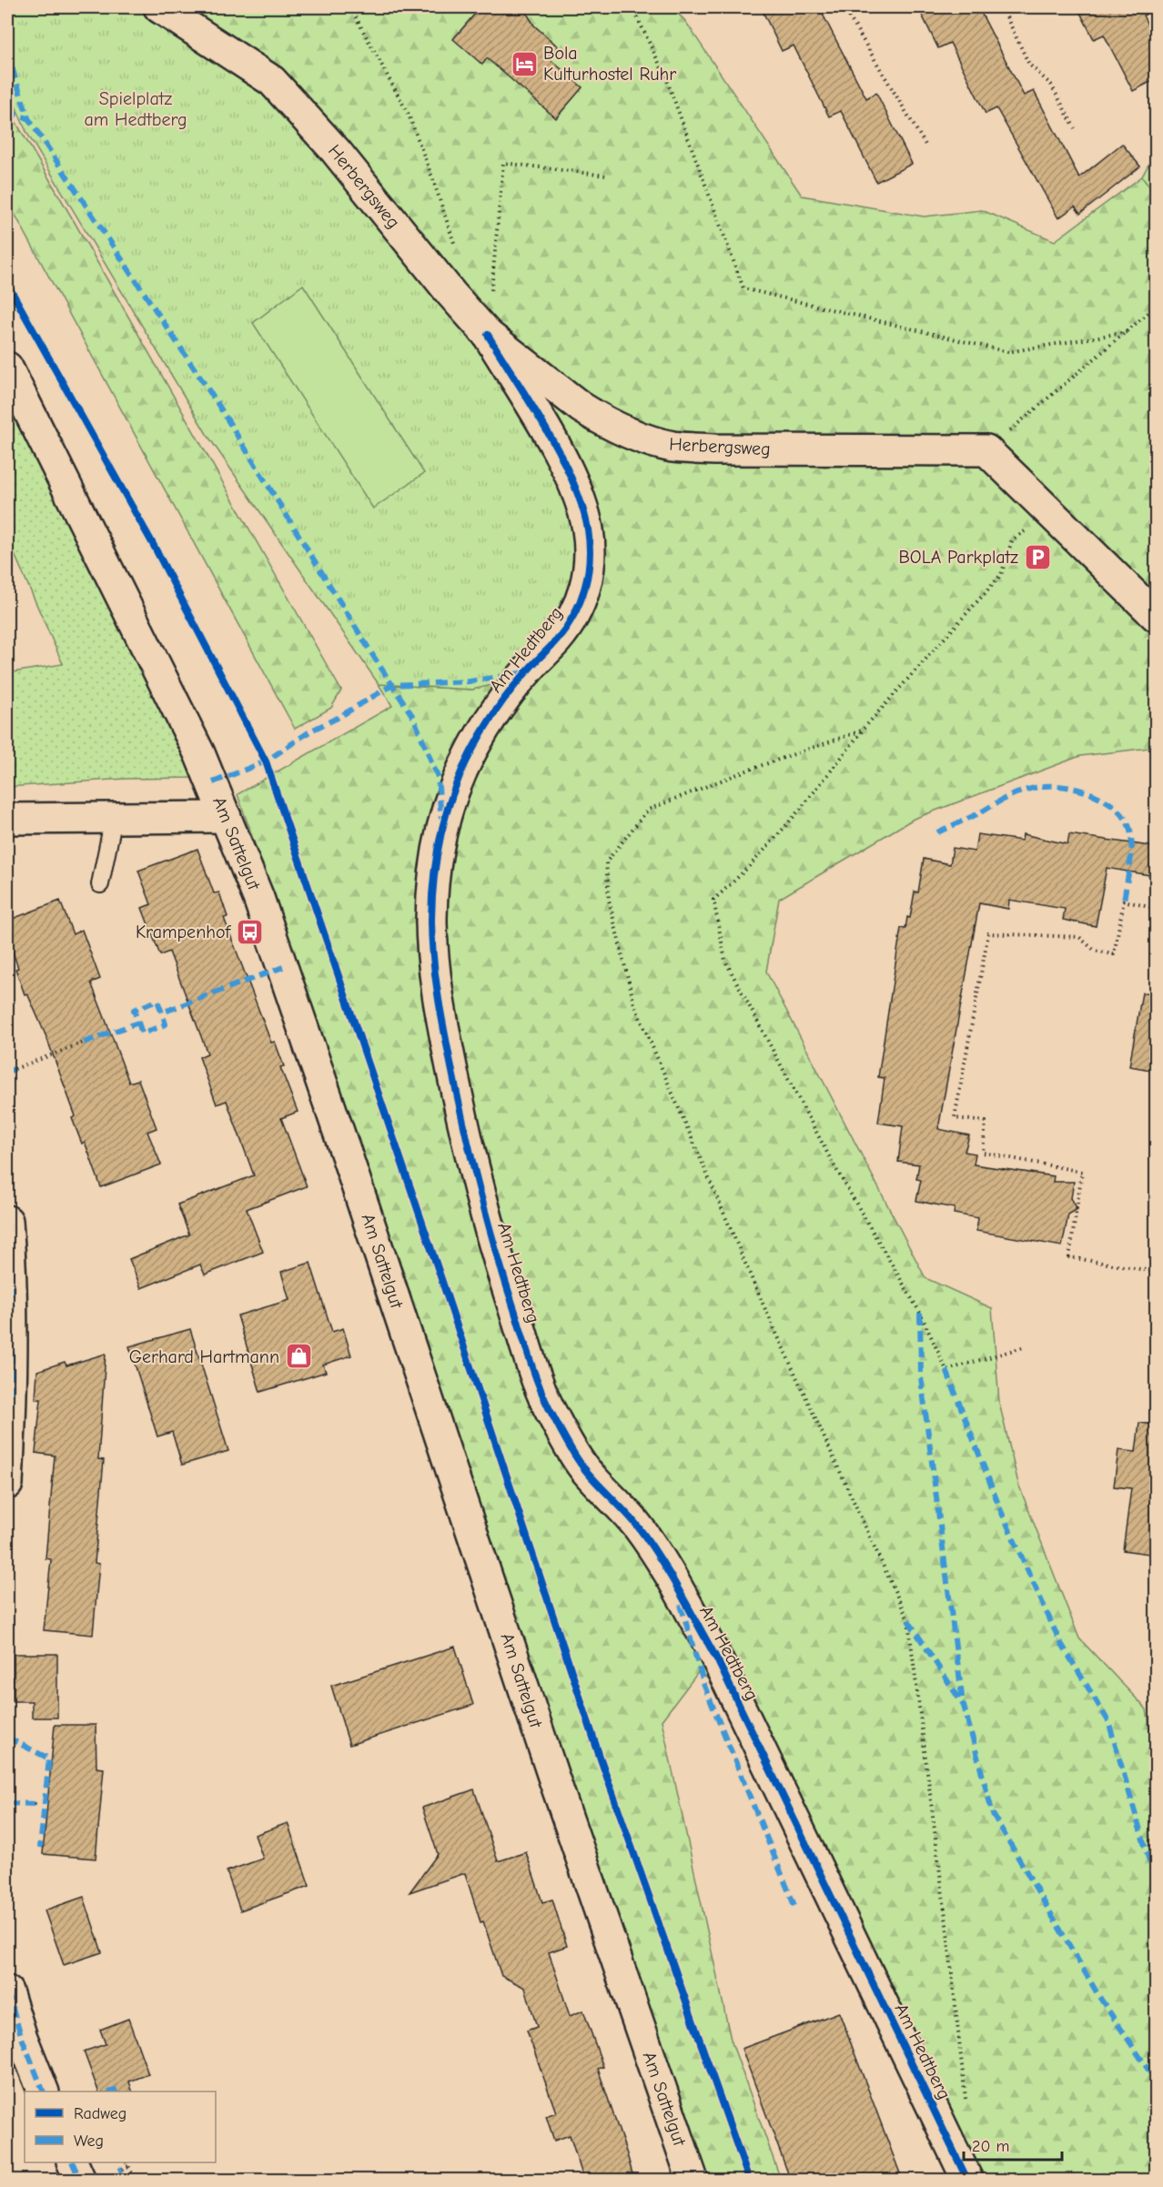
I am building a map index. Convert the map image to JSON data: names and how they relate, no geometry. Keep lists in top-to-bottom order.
{
  "streets": {
    "street": ["Herbergsweg", "Am Hedtberg", "Am Sattelgut"]
  },
  "crossings": [
    ["Herbergsweg", "Am Hedtberg"]
  ],
  "parks": ["Spielplatz am Hedtberg"],
  "places": {
    "hotel": ["Bola Kulturhostel Ruhr"],
    "parking": ["BOLA Parkplatz"],
    "bus stop": ["Krampenhof"],
    "shop": ["Gerhard Hartmann"]
  },
  "legend": ["Radweg", "Weg"],
  "scale_bar": "20 m"
}
